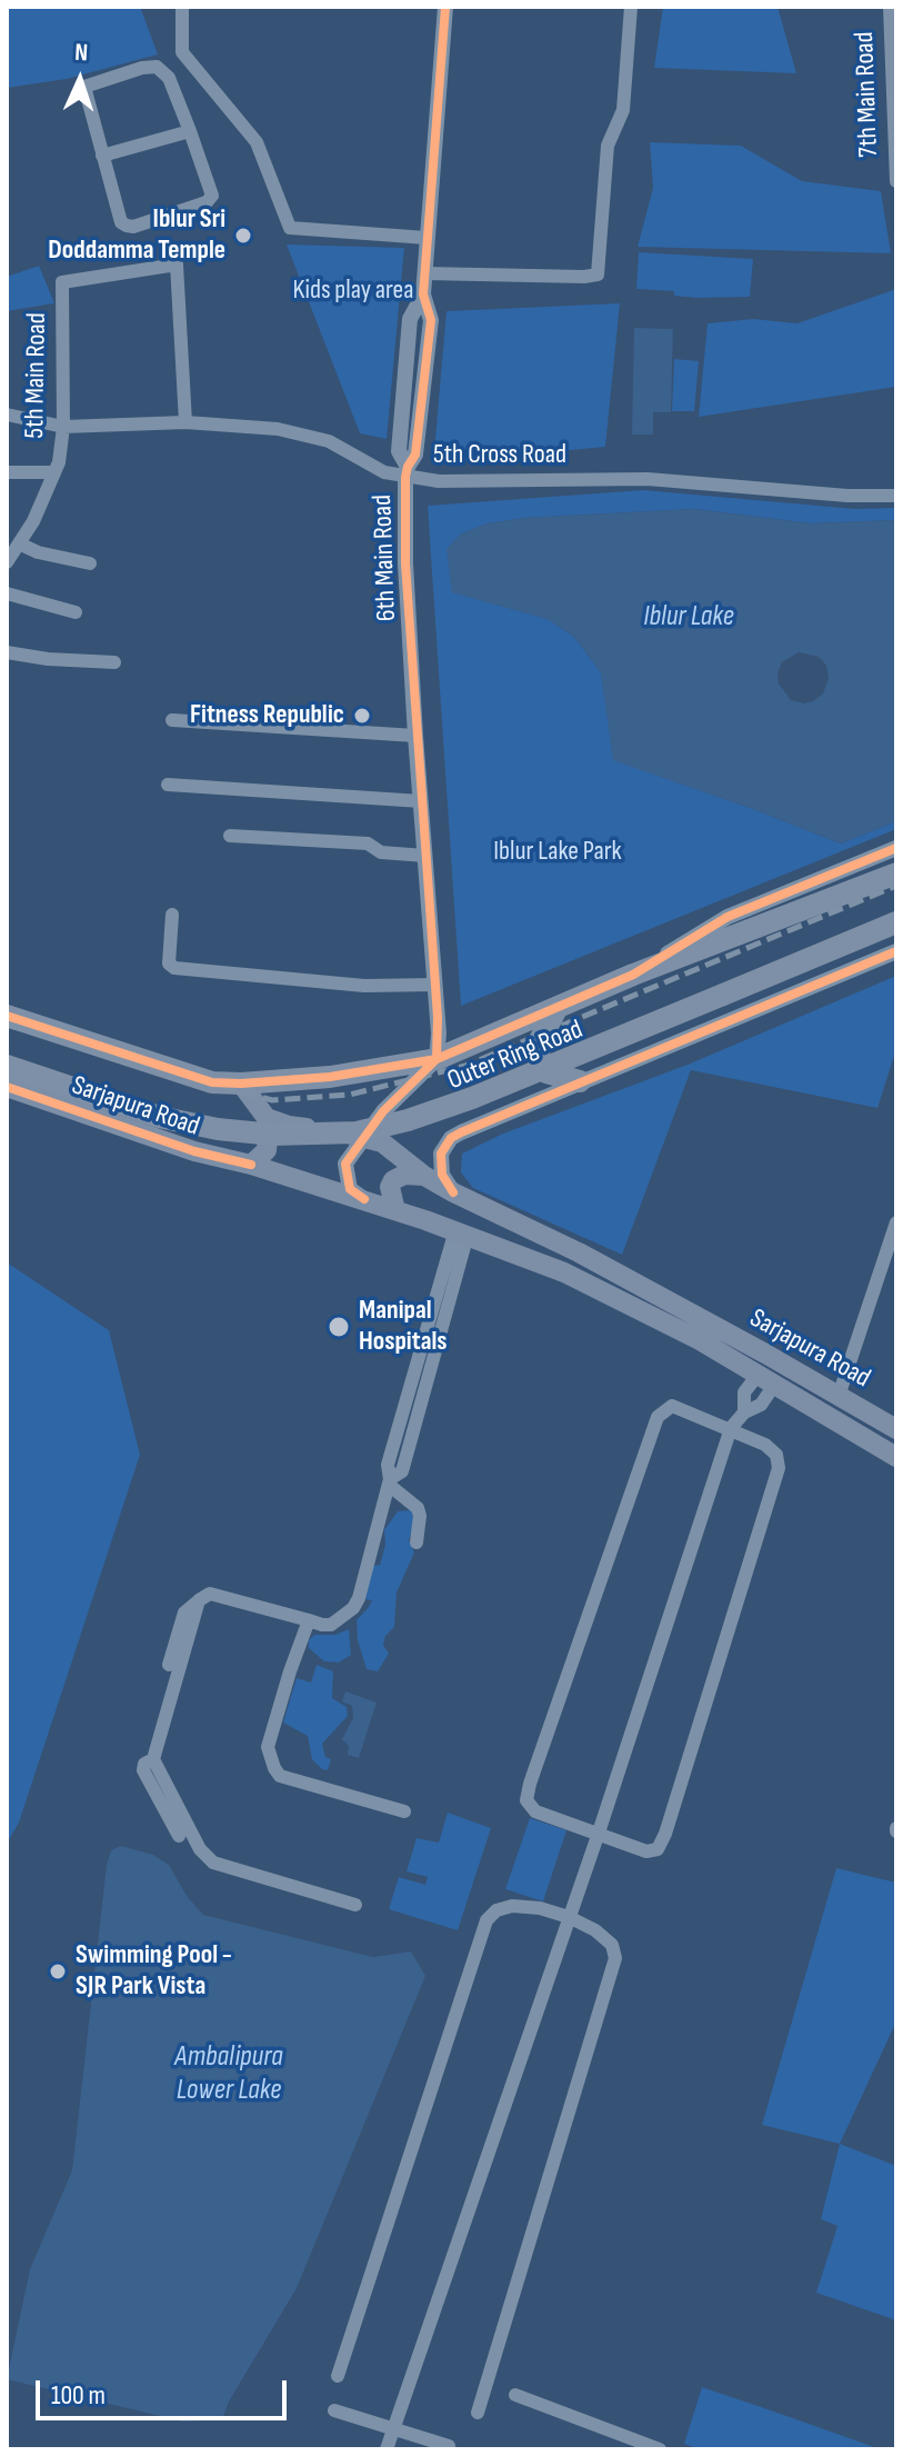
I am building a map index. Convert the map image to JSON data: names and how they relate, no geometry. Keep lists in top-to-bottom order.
{
  "streets": {
    "highway": ["Outer Ring Road"],
    "main road": ["Sarjapura Road"],
    "street": [
      "7th Main Road",
      "5th Main Road",
      "5th Cross Road",
      "6th Main Road"
    ]
  },
  "crossings": [
    ["5th Main Road", "5th Cross Road"],
    ["5th Cross Road", "6th Main Road"],
    ["6th Main Road", "Outer Ring Road"]
  ],
  "water": ["Iblur Lake", "Ambalipura Lower Lake"],
  "parks": ["Kids play area", "Iblur Lake Park"],
  "places": [
    "Iblur Sri Doddamma Temple",
    "Fitness Republic",
    "Manipal Hospitals",
    "Swimming Pool - SJR Park Vista"
  ],
  "scale_bar": "100 m",
  "north": "top"
}
